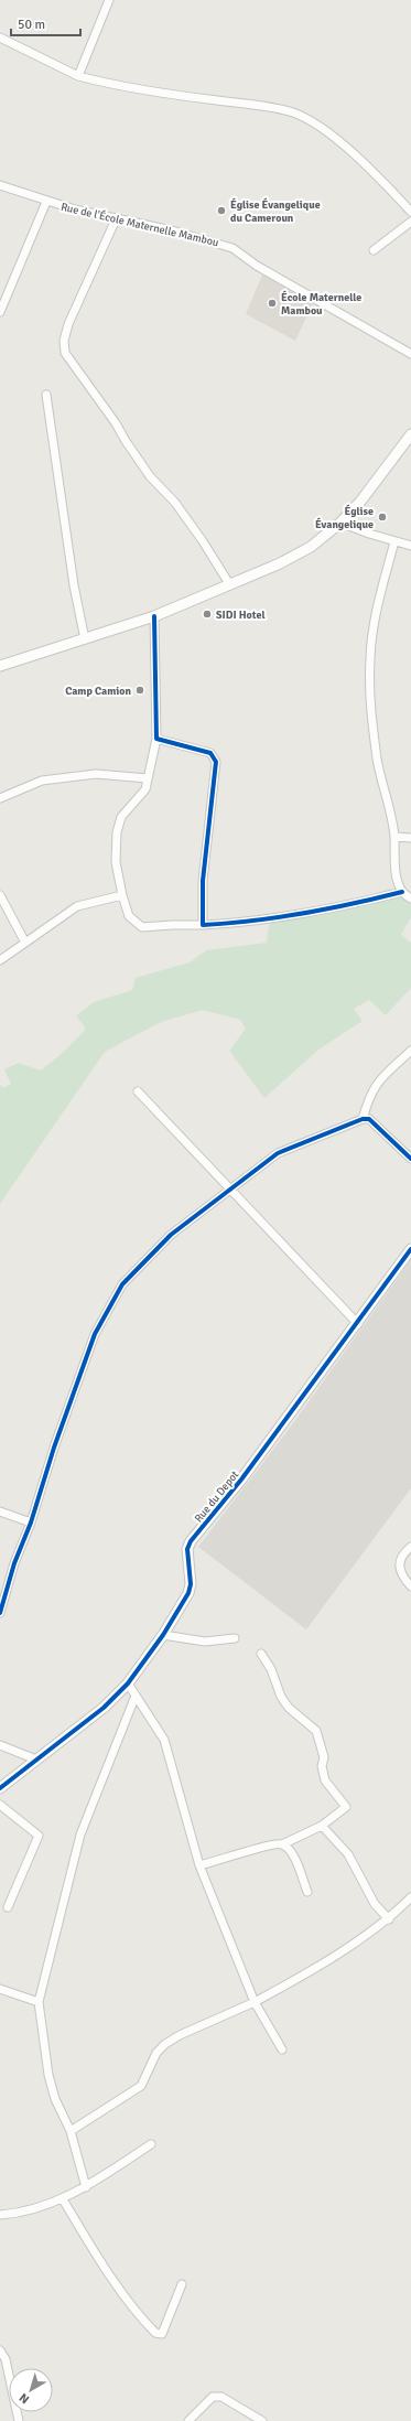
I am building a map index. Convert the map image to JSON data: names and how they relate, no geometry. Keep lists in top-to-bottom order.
{
  "streets": {
    "street": ["Rue de l'École Maternelle Mambou", "Rue du Depot"]
  },
  "places": [
    "Église Évangelique du Cameroun",
    "École Maternelle Mambou",
    "Église Évangelique",
    "SIDI Hotel",
    "Camp Camion"
  ],
  "scale_bar": "50 m",
  "north": "bottom left"
}
